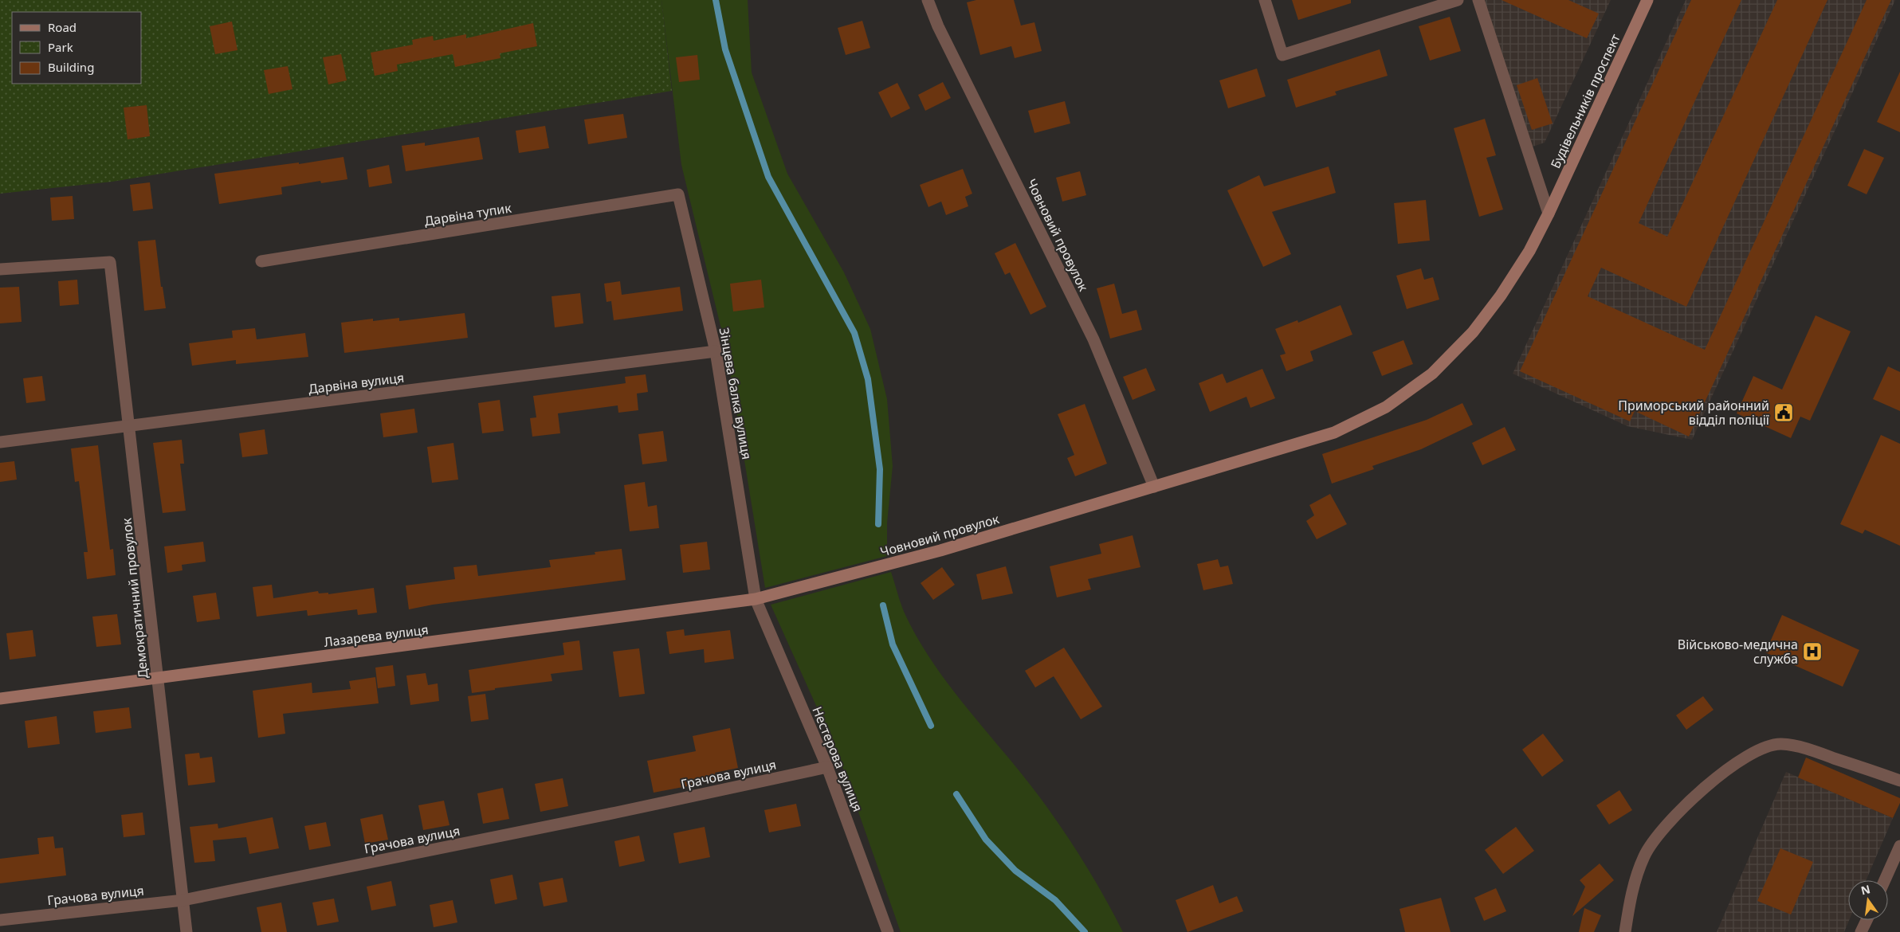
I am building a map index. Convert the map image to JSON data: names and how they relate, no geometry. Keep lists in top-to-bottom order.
{
  "streets": {
    "street": [
      "Будівельників проспект",
      "Дарвіна тупик",
      "Човновий провулок",
      "Дарвіна вулиця",
      "Зінцева балка вулиця",
      "Демократичний провулок",
      "Лазарева вулиця",
      "Нестерова вулиця",
      "Грачова вулиця"
    ]
  },
  "crossings": [
    ["Будівельників проспект", "Човновий провулок"],
    ["Дарвіна тупик", "Зінцева балка вулиця"],
    ["Човновий провулок", "Зінцева балка вулиця"],
    ["Човновий провулок", "Лазарева вулиця"],
    ["Човновий провулок", "Нестерова вулиця"],
    ["Дарвіна вулиця", "Зінцева балка вулиця"],
    ["Дарвіна вулиця", "Демократичний провулок"],
    ["Зінцева балка вулиця", "Лазарева вулиця"],
    ["Зінцева балка вулиця", "Нестерова вулиця"],
    ["Демократичний провулок", "Лазарева вулиця"],
    ["Демократичний провулок", "Грачова вулиця"],
    ["Лазарева вулиця", "Нестерова вулиця"],
    ["Нестерова вулиця", "Грачова вулиця"]
  ],
  "places": {
    "public building": ["Приморський районний відділ поліції"],
    "hospital": ["Військово-медична служба"]
  },
  "legend": ["Road", "Park", "Building"],
  "north": "top"
}
